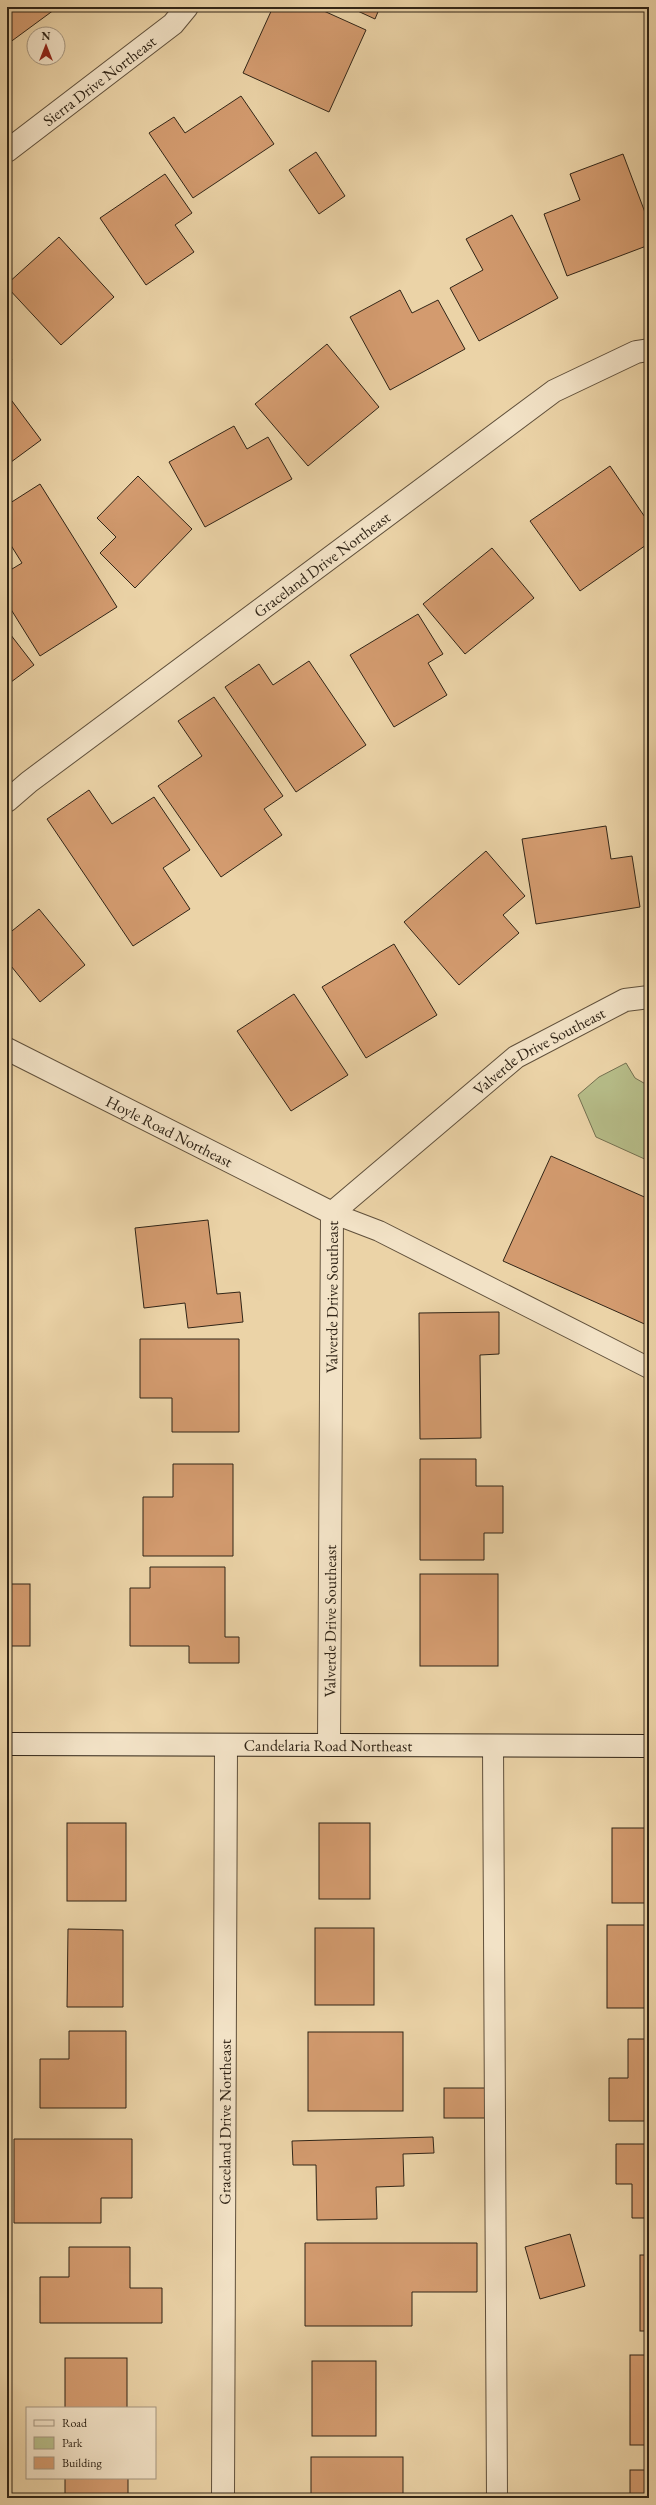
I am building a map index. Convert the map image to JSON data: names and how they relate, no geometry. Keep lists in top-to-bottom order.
{
  "streets": {
    "street": [
      "Sierra Drive Northeast",
      "Graceland Drive Northeast",
      "Valverde Drive Southeast",
      "Hoyle Road Northeast",
      "Candelaria Road Northeast"
    ]
  },
  "crossings": [
    ["Graceland Drive Northeast", "Candelaria Road Northeast"],
    ["Valverde Drive Southeast", "Hoyle Road Northeast"],
    ["Valverde Drive Southeast", "Candelaria Road Northeast"]
  ],
  "legend": ["Road", "Park", "Building"],
  "north": "top"
}
